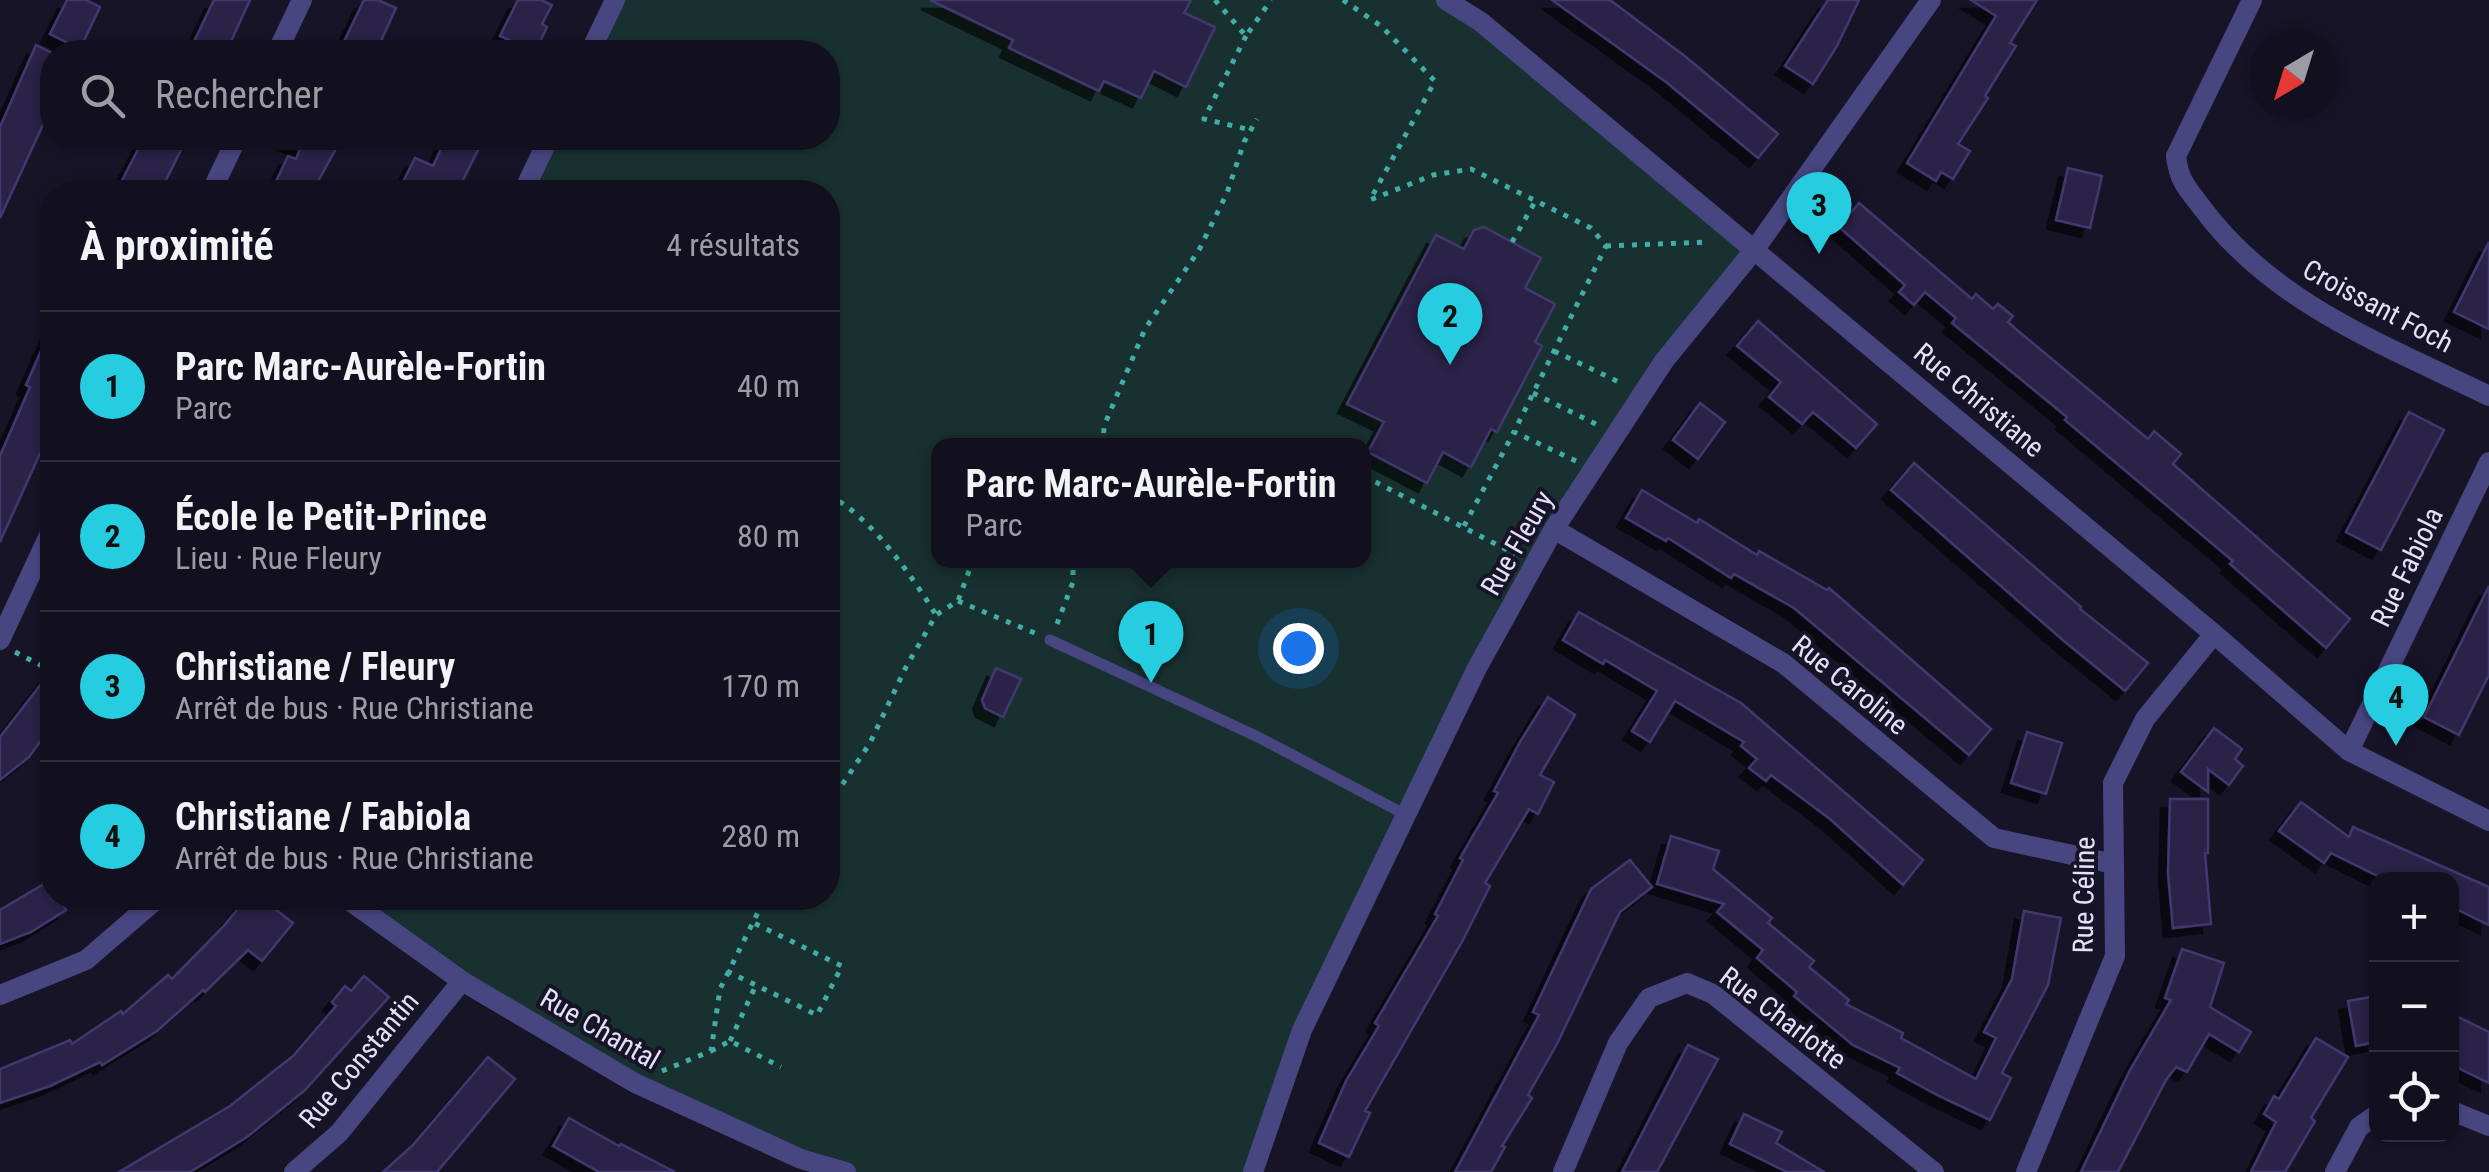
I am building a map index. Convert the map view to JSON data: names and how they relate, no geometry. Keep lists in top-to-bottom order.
{
  "streets": {
    "street": [
      "Croissant Foch",
      "Rue Christiane",
      "Rue Fleury",
      "Rue Fabiola",
      "Rue Caroline",
      "Rue Céline",
      "Rue Charlotte",
      "Rue Chantal",
      "Rue Constantin"
    ]
  },
  "crossings": [
    ["Rue Christiane", "Rue Fleury"],
    ["Rue Christiane", "Rue Fabiola"],
    ["Rue Christiane", "Rue Céline"],
    ["Rue Fleury", "Rue Caroline"],
    ["Rue Caroline", "Rue Céline"],
    ["Rue Chantal", "Rue Constantin"]
  ],
  "north": "bottom left",
  "page": {
    "search": "Rechercher",
    "pins": [
      "3",
      "2",
      "1",
      "4"
    ],
    "heading": ["À proximité", "4 résultats"],
    "list": [
      {
        "mark": "1",
        "name": "Parc Marc-Aurèle-Fortin",
        "note": "Parc",
        "value": "40 m"
      },
      {
        "mark": "2",
        "name": "École le Petit-Prince",
        "note": "Lieu · Rue Fleury",
        "value": "80 m"
      },
      {
        "mark": "3",
        "name": "Christiane / Fleury",
        "note": "Arrêt de bus · Rue Christiane",
        "value": "170 m"
      },
      {
        "mark": "4",
        "name": "Christiane / Fabiola",
        "note": "Arrêt de bus · Rue Christiane",
        "value": "280 m"
      }
    ],
    "popup": ["Parc Marc-Aurèle-Fortin", "Parc"],
    "map_buttons": ["+", "−"]
  }
}
